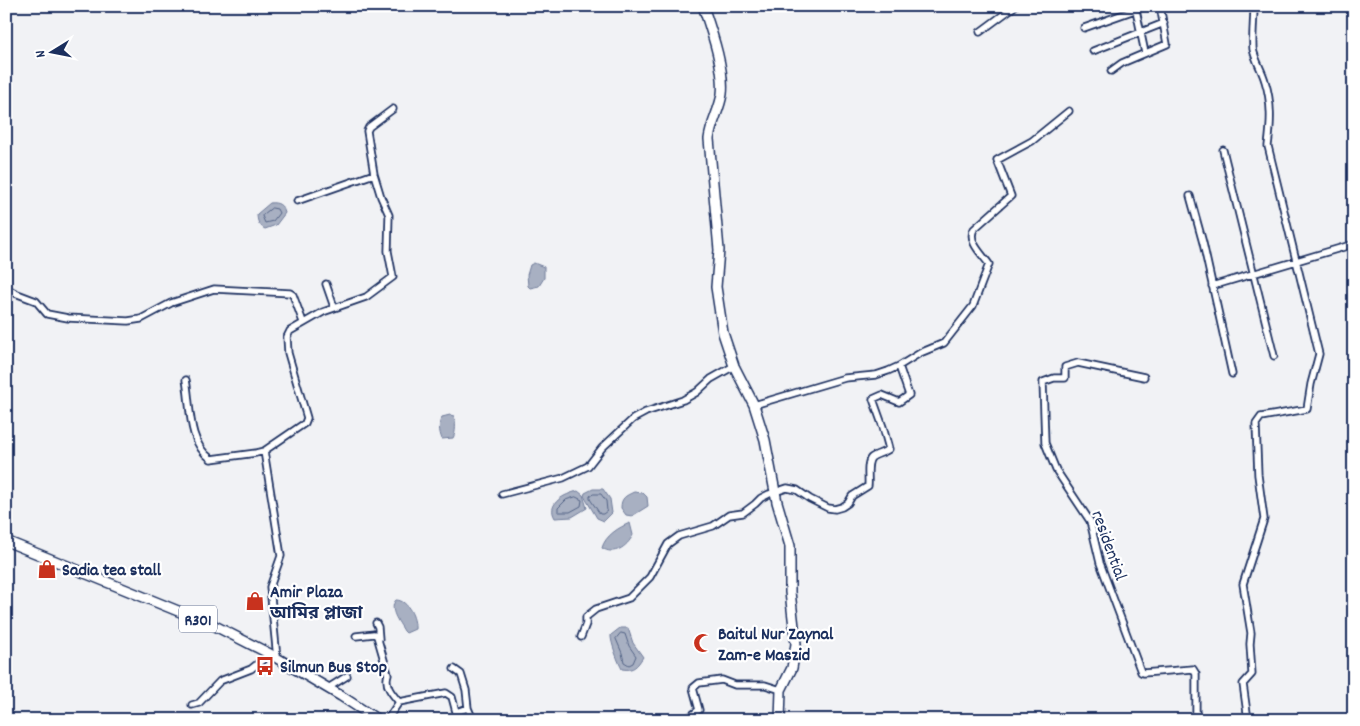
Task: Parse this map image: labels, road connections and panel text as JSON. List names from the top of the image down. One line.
{"streets":{"street":["residential","R301"]},"places":{"shop":["Sadia tea stall","Amir Plaza আমির প্লাজা"],"mosque":["Baitul Nur Zaynal Zam-e Maszid"],"bus stop":["Silmun Bus Stop"]},"north":"left"}
